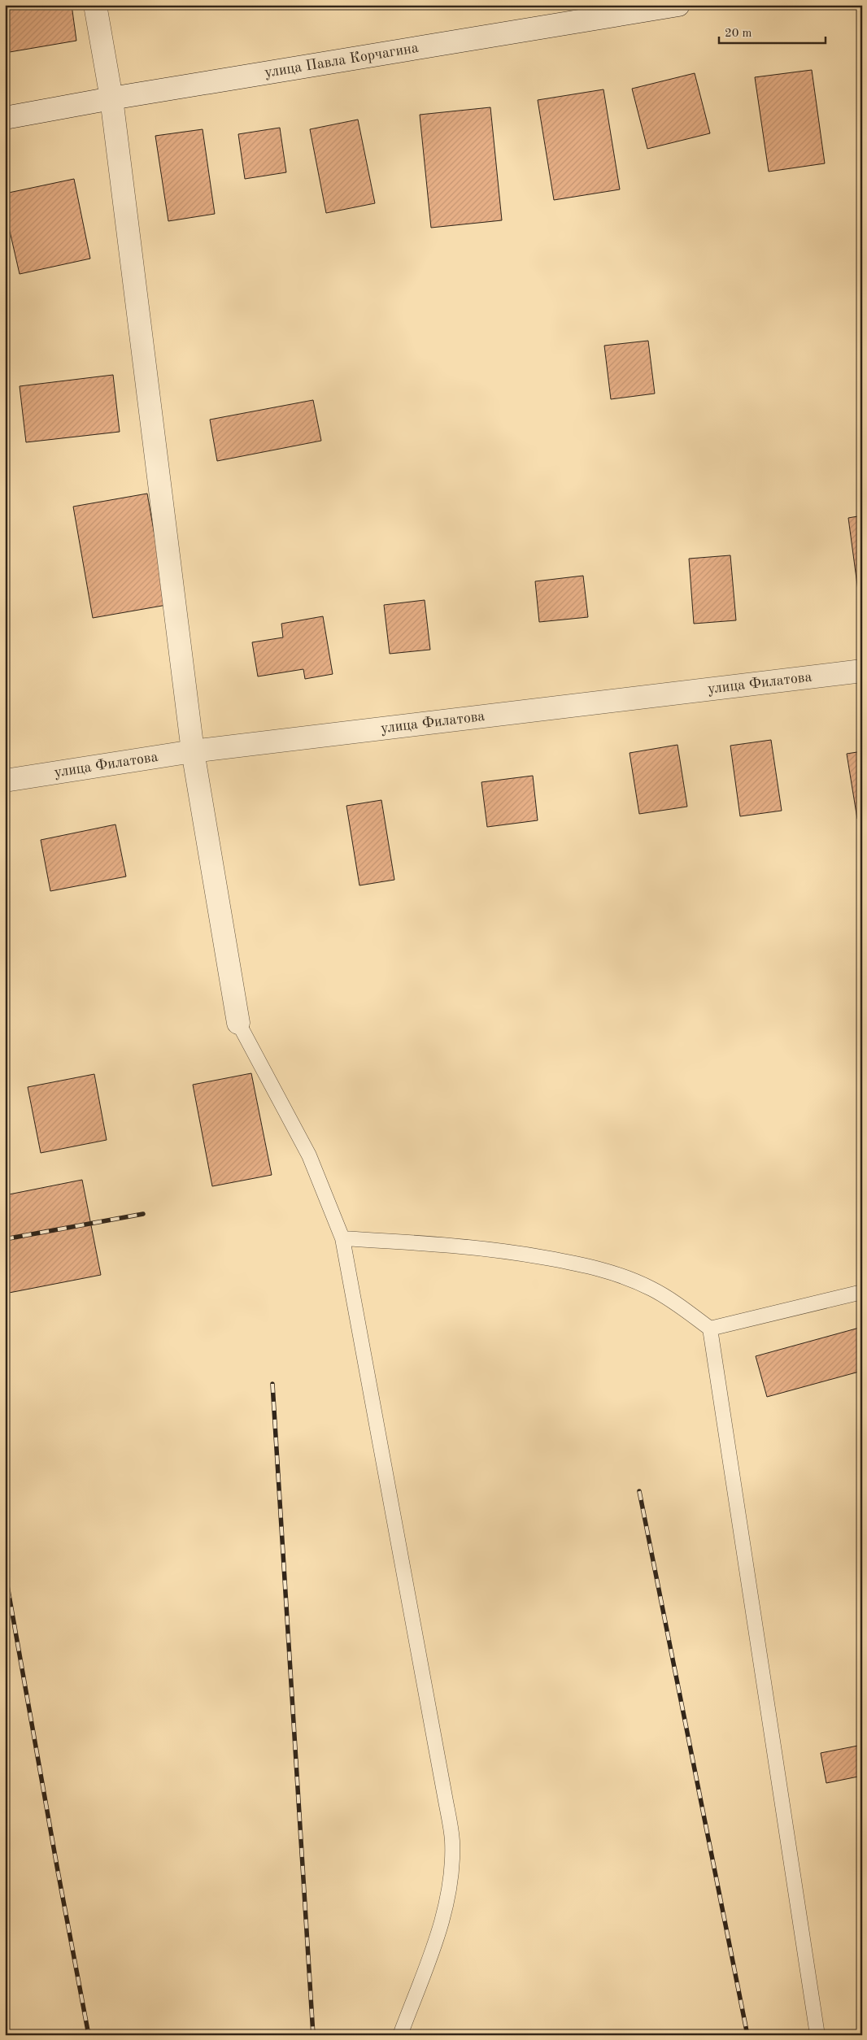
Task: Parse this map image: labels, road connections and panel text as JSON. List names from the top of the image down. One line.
{"streets":{"street":["улица Павла Корчагина","улица Филатова"]},"scale_bar":"20 m"}
